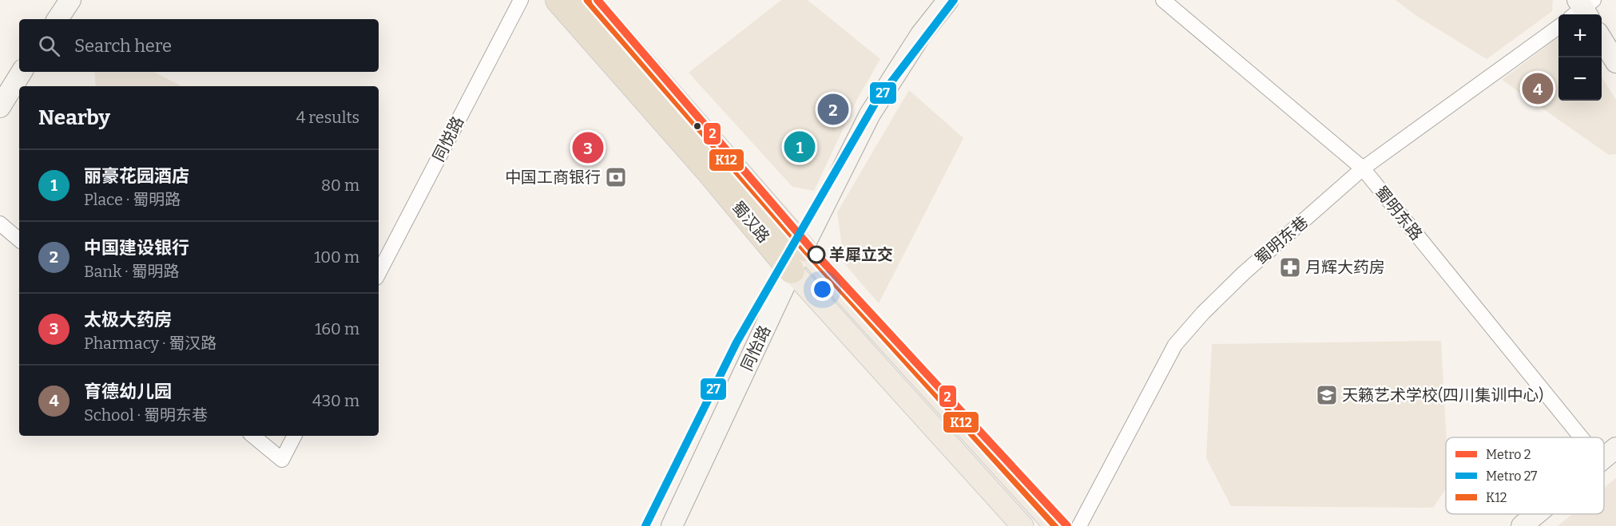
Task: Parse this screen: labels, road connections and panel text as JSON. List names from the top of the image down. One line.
{"streets":{"highway":["蜀汉路"],"street":["同悦路","蜀明东路","蜀明东巷","同怡路"]},"crossings":[["蜀明东路","蜀明东巷"],["蜀汉路","同怡路"]],"places":{"bank":["中国工商银行"],"other":["羊犀立交"],"pharmacy":["月辉大药房"],"school or university":["天籁艺术学校(四川集训中心)"]},"lines":["metro line 2","metro line 27","transit line K12"],"legend":["Metro 2","Metro 27","K12"],"page":{"map_buttons":["+","−"],"search":"Search here","pins":["4","2","1","3"],"heading":["Nearby","4 results"],"list":[{"mark":"1","name":"丽豪花园酒店","note":"Place · 蜀明路","value":"80 m"},{"mark":"2","name":"中国建设银行","note":"Bank · 蜀明路","value":"100 m"},{"mark":"3","name":"太极大药房","note":"Pharmacy · 蜀汉路","value":"160 m"},{"mark":"4","name":"育德幼儿园","note":"School · 蜀明东巷","value":"430 m"}]}}
